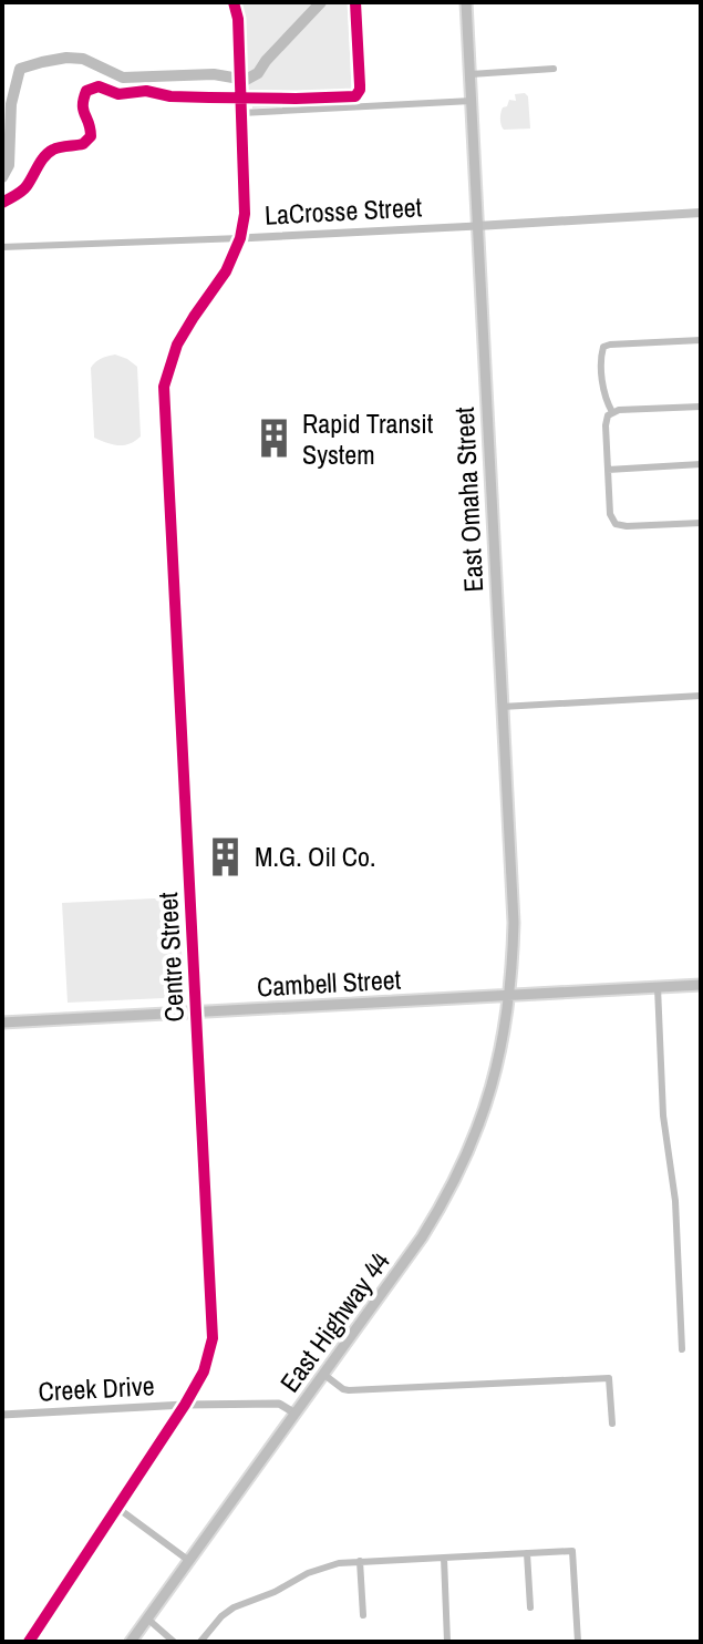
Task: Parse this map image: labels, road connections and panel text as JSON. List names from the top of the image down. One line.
{"streets":{"main road":["LaCrosse Street","East Omaha Street","Cambell Street","East Highway 44"],"street":["Centre Street","Creek Drive"]},"crossings":[["LaCrosse Street","East Omaha Street"],["LaCrosse Street","Centre Street"],["East Omaha Street","Cambell Street"],["East Omaha Street","East Highway 44"],["Centre Street","Cambell Street"],["Centre Street","Creek Drive"],["Cambell Street","East Highway 44"],["East Highway 44","Creek Drive"]],"places":{"building":["Rapid Transit System","M.G. Oil Co."]}}
